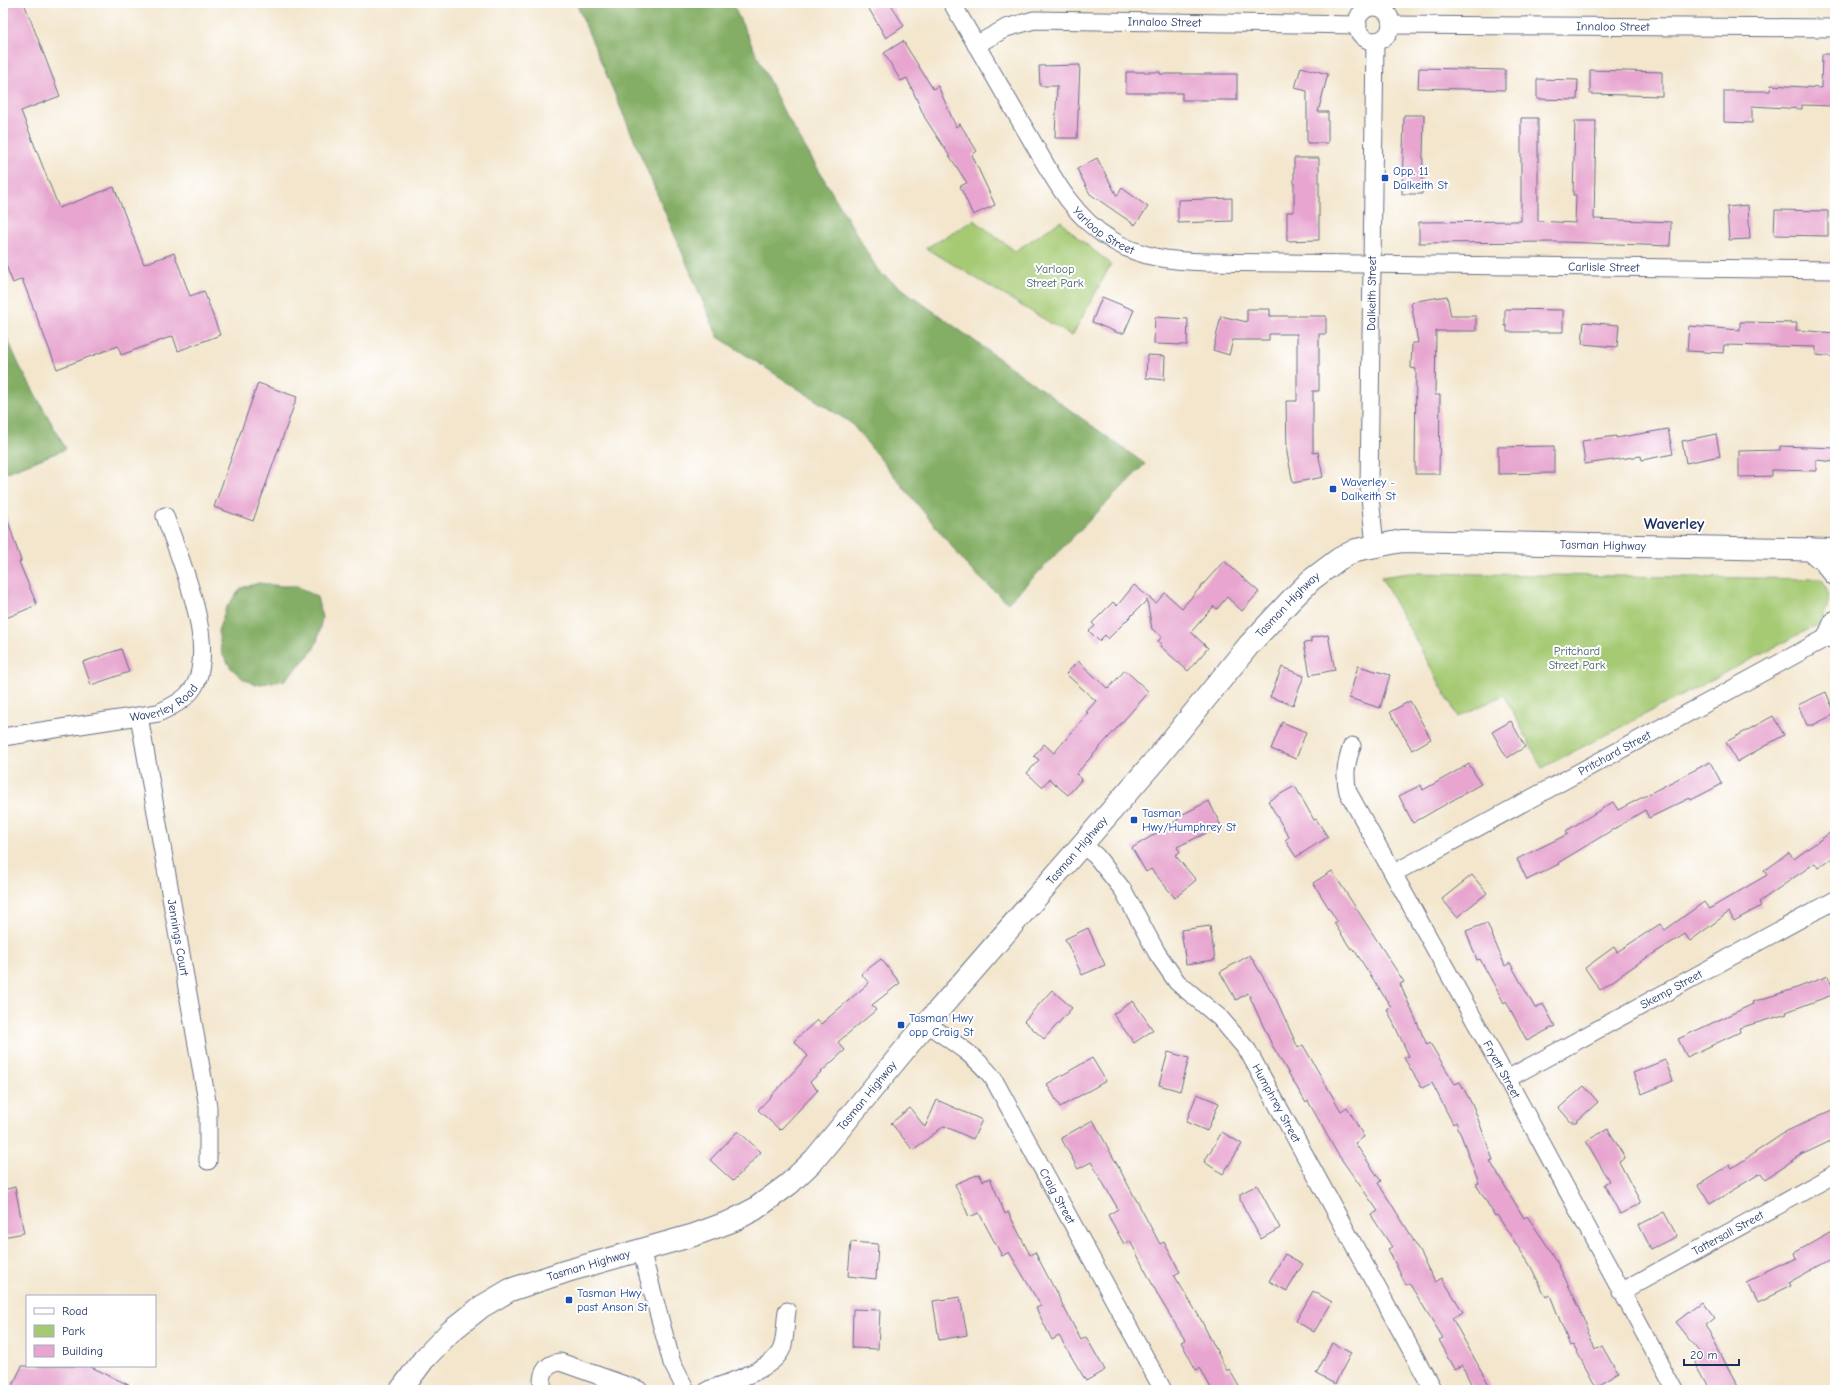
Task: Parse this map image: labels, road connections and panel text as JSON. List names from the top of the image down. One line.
{"streets":{"highway":["Tasman Highway"],"street":["Innaloo Street","Yarloop Street","Carlisle Street","Dalkeith Street","Waverley Road","Pritchard Street","Jennings Court","Skemp Street","Fryett Street","Humphrey Street","Craig Street","Tattersall Street"]},"crossings":[["Innaloo Street","Yarloop Street"],["Innaloo Street","Dalkeith Street"],["Yarloop Street","Carlisle Street"],["Yarloop Street","Dalkeith Street"],["Carlisle Street","Dalkeith Street"],["Dalkeith Street","Tasman Highway"],["Tasman Highway","Humphrey Street"],["Tasman Highway","Craig Street"],["Waverley Road","Jennings Court"],["Pritchard Street","Fryett Street"],["Skemp Street","Fryett Street"],["Fryett Street","Tattersall Street"]],"districts":["Waverley"],"parks":["Yarloop Street Park","Pritchard Street Park"],"places":{"transit":["Opp. 11 Dalkeith St","Waverley - Dalkeith St","Tasman Hwy/Humphrey St","Tasman Hwy opp Craig St","Tasman Hwy past Anson St"]},"legend":["Road","Park","Building"],"scale_bar":"20 m"}
